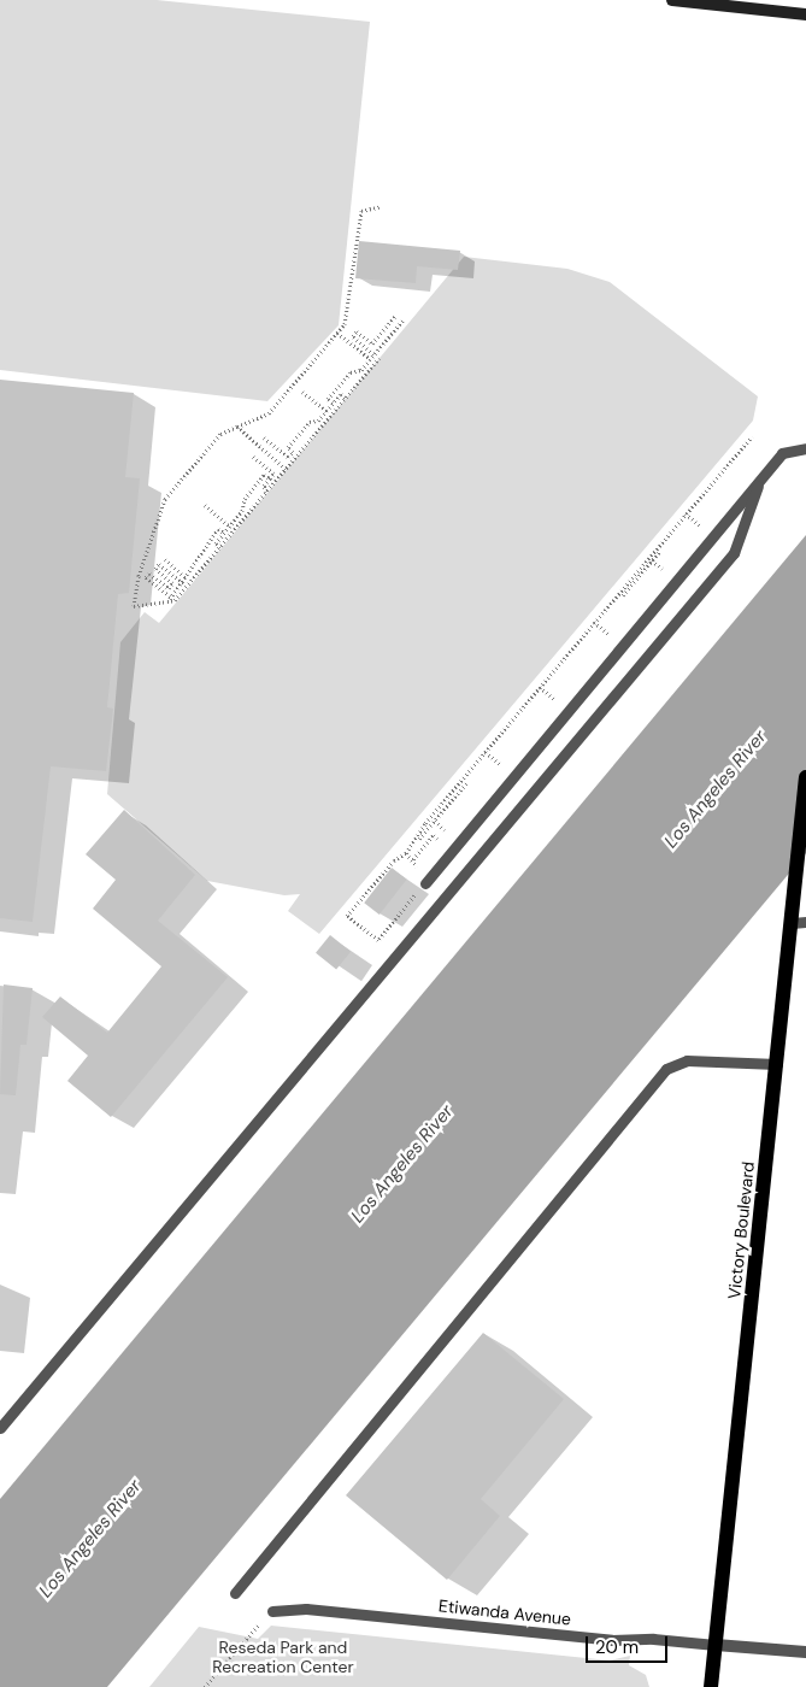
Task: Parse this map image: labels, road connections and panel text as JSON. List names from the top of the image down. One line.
{"streets":{"main road":["Victory Boulevard"],"street":["Etiwanda Avenue"]},"crossings":[["Victory Boulevard","Etiwanda Avenue"]],"water":["Los Angeles River"],"parks":["Reseda Park and Recreation Center"],"scale_bar":"20 m"}
